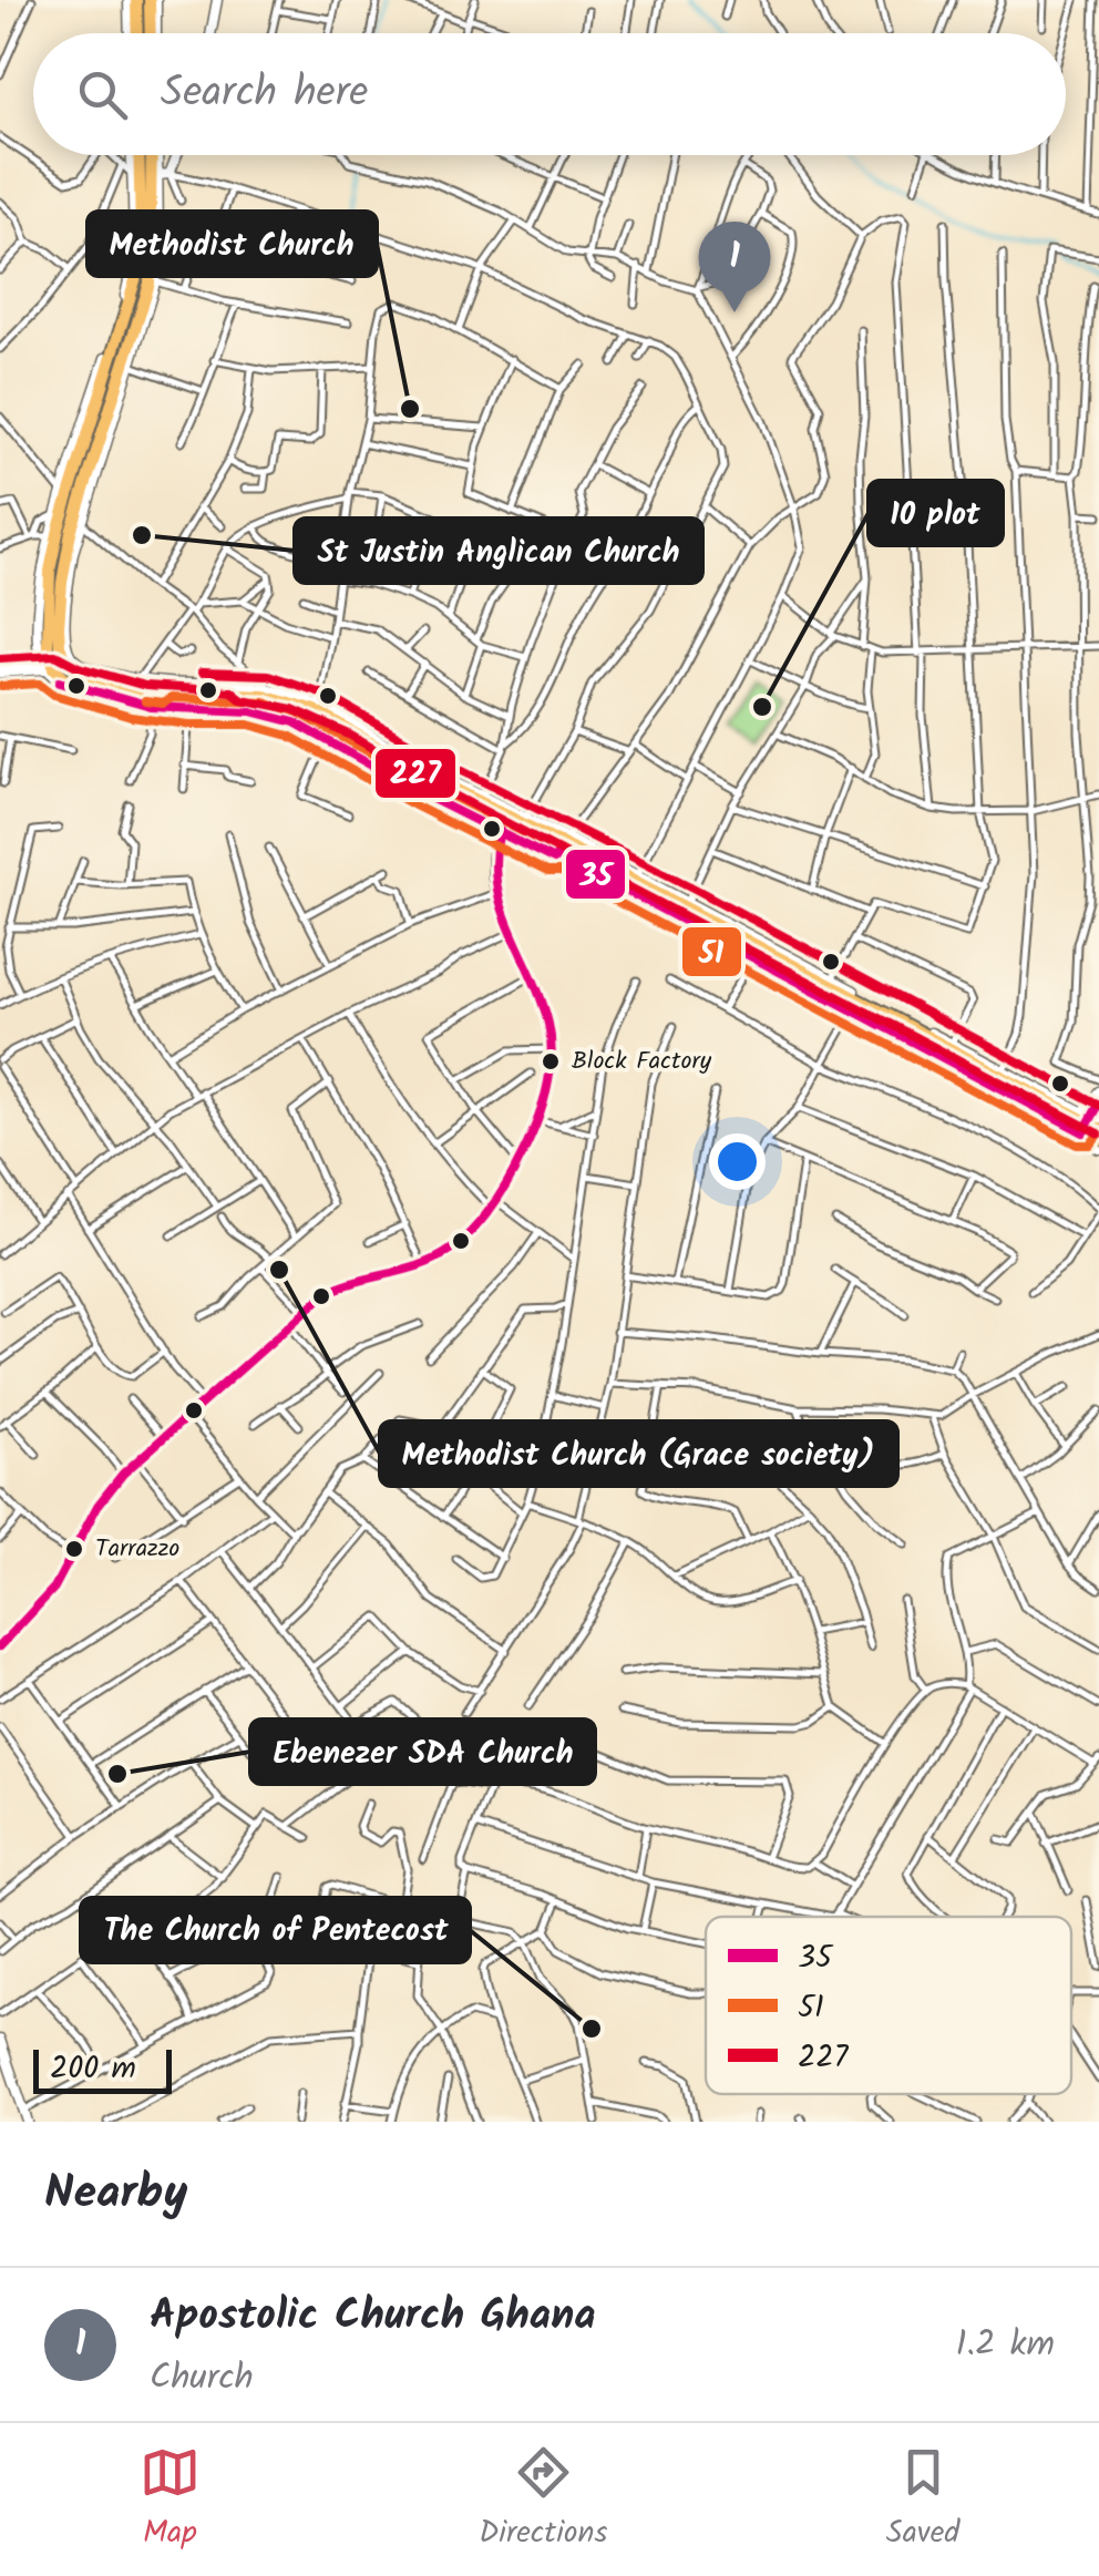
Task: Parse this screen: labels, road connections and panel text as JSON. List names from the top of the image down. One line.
{"places":["Methodist Church","St Justin Anglican Church","10 plot","Block Factory","Methodist Church (Grace society)","Tarrazzo","Ebenezer SDA Church","The Church of Pentecost"],"lines":["transit line 227","transit line 35","transit line 51"],"legend":["35","51","227"],"scale_bar":"200 m","page":{"search":"Search here","pins":"1","scale":"200 m","heading":"Nearby","list":[{"mark":"1","name":"Apostolic Church Ghana","note":"Church","value":"1.2 km"}],"nav":["Map","Directions","Saved"]}}
